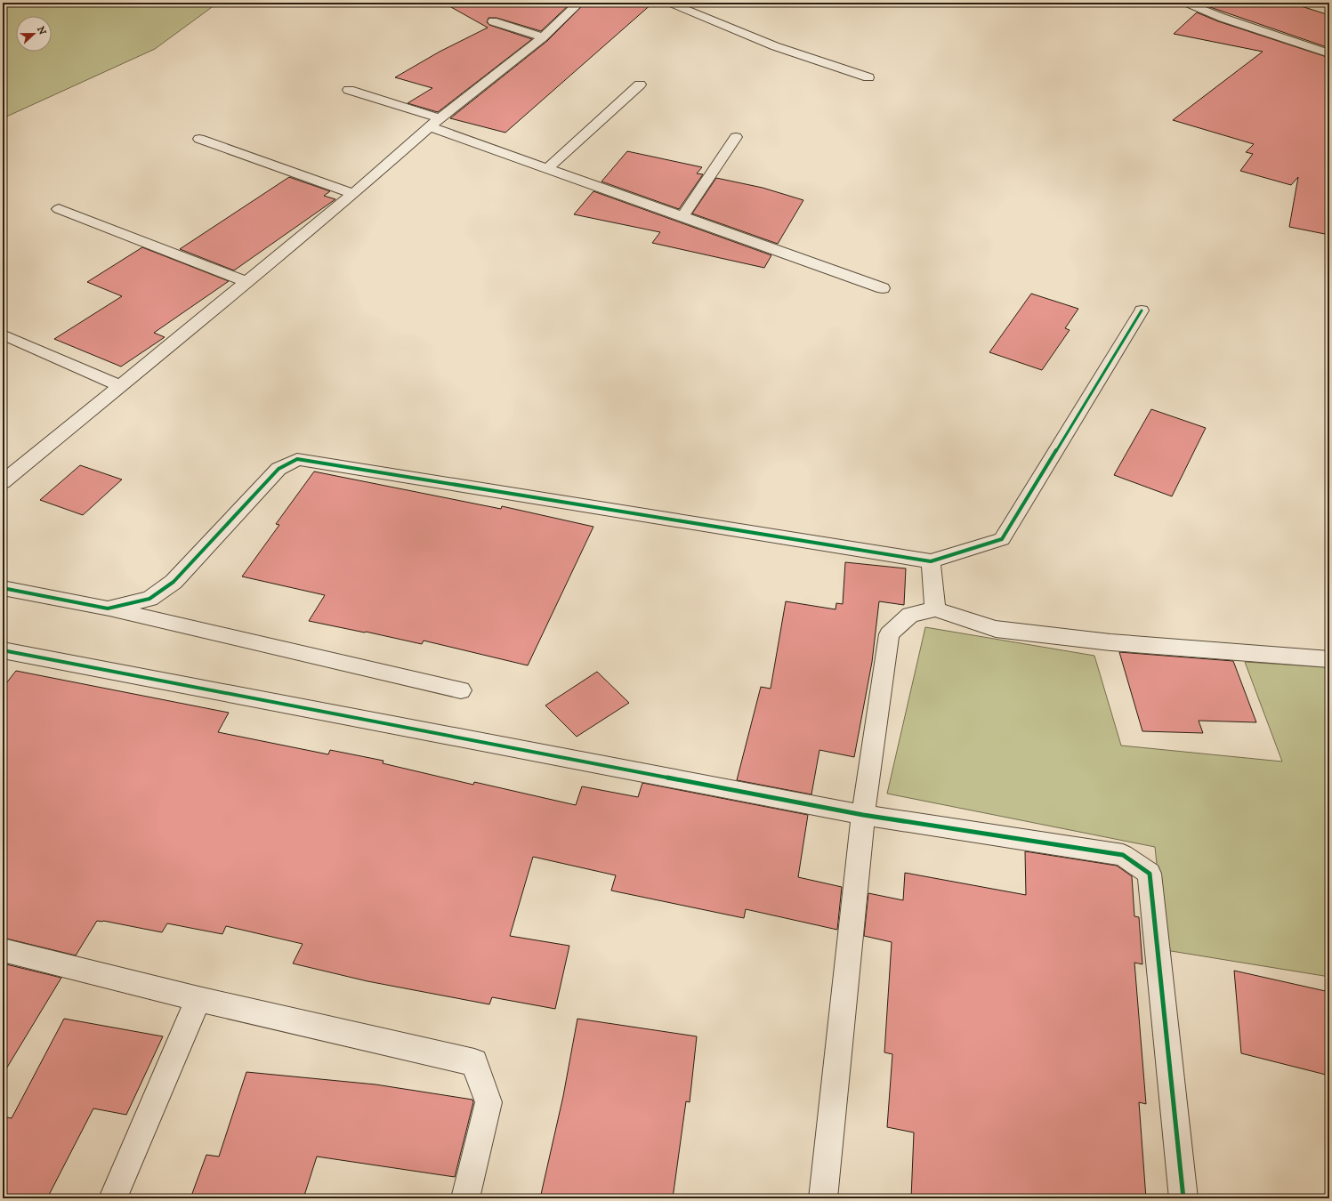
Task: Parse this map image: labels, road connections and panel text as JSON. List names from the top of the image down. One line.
{"north":"right"}
